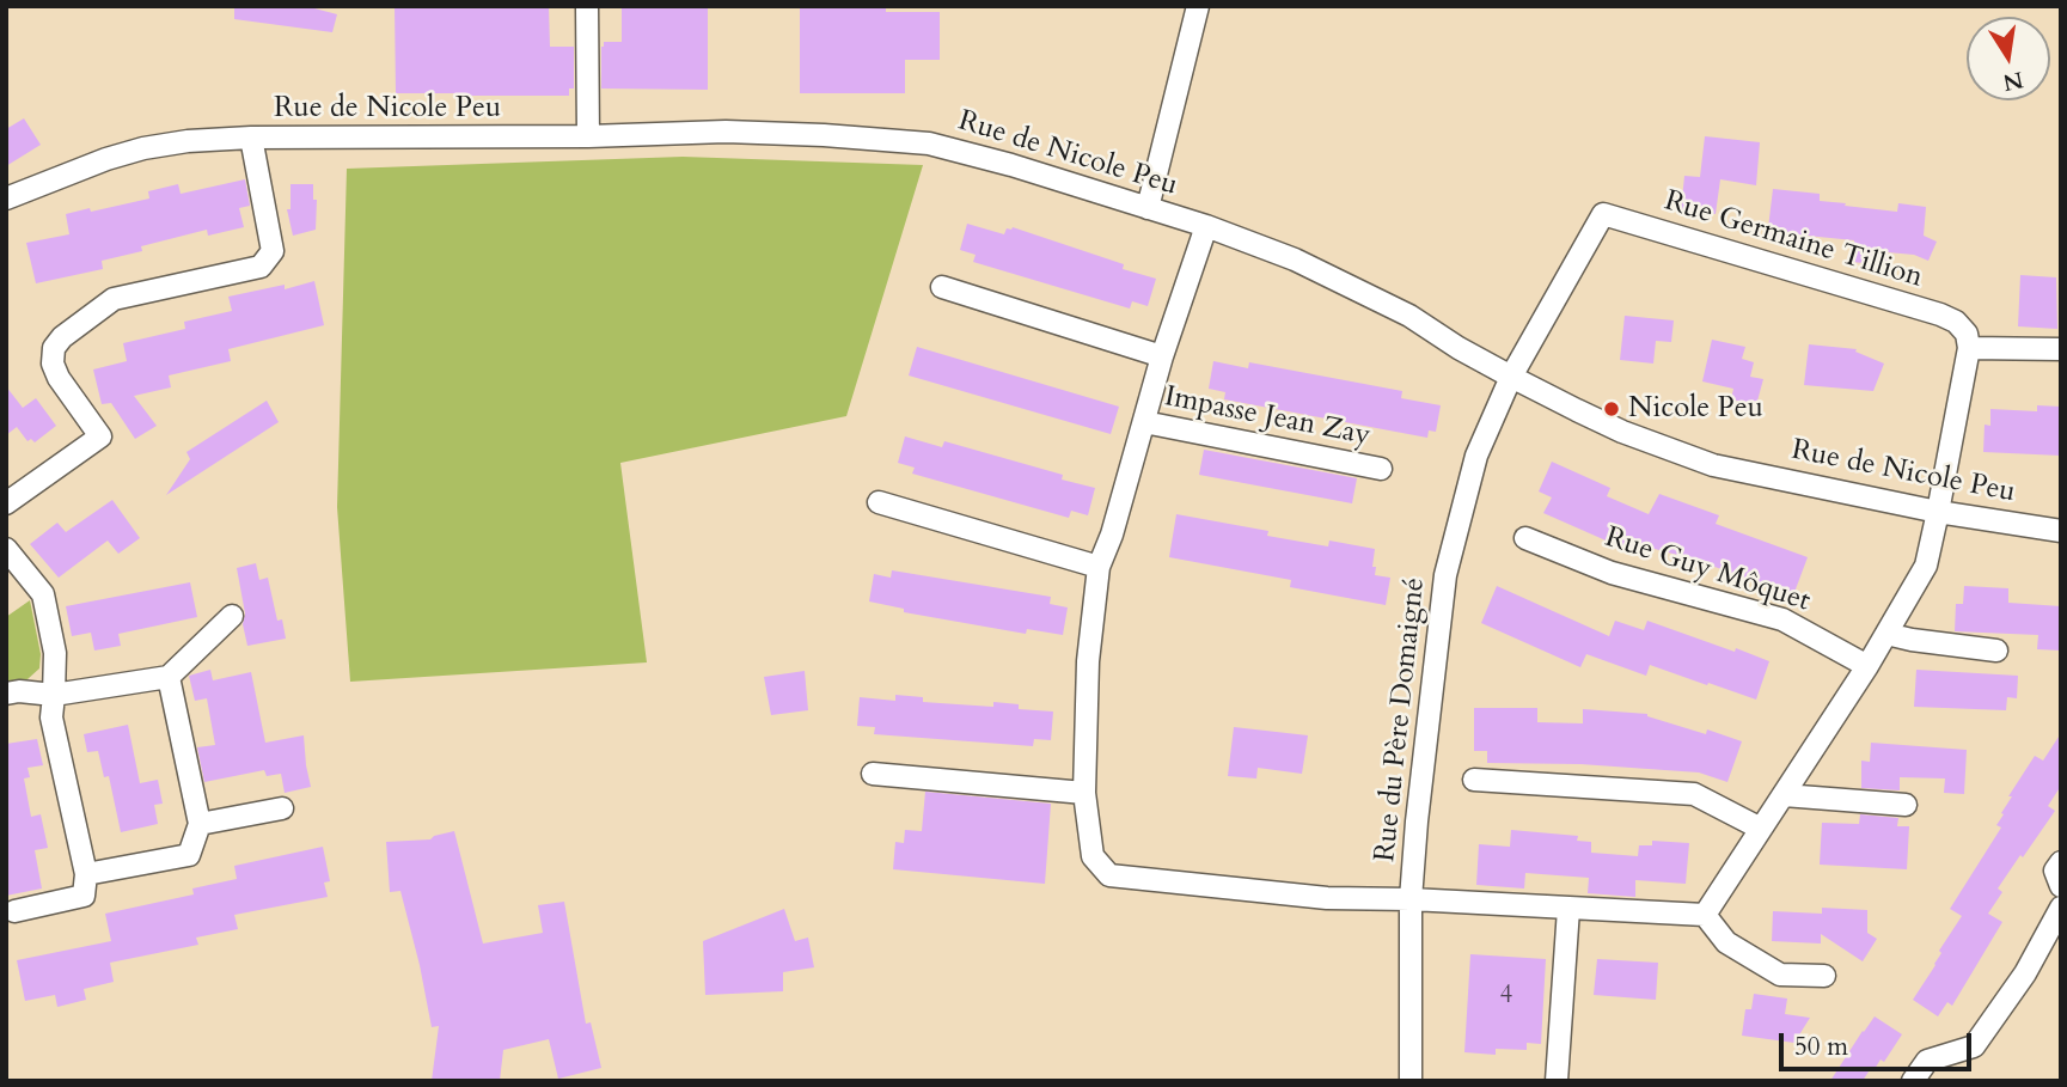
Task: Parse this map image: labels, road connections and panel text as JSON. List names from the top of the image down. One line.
{"streets":{"street":["Rue de Nicole Peu","Rue Germaine Tillion","Impasse Jean Zay","Rue Guy Môquet","Rue du Père Domaigné"]},"crossings":[["Rue de Nicole Peu","Rue Germaine Tillion"],["Rue de Nicole Peu","Rue du Père Domaigné"],["Rue Germaine Tillion","Rue du Père Domaigné"]],"places":["Nicole Peu"],"house_numbers":["4"],"scale_bar":"50 m","north":"bottom"}
